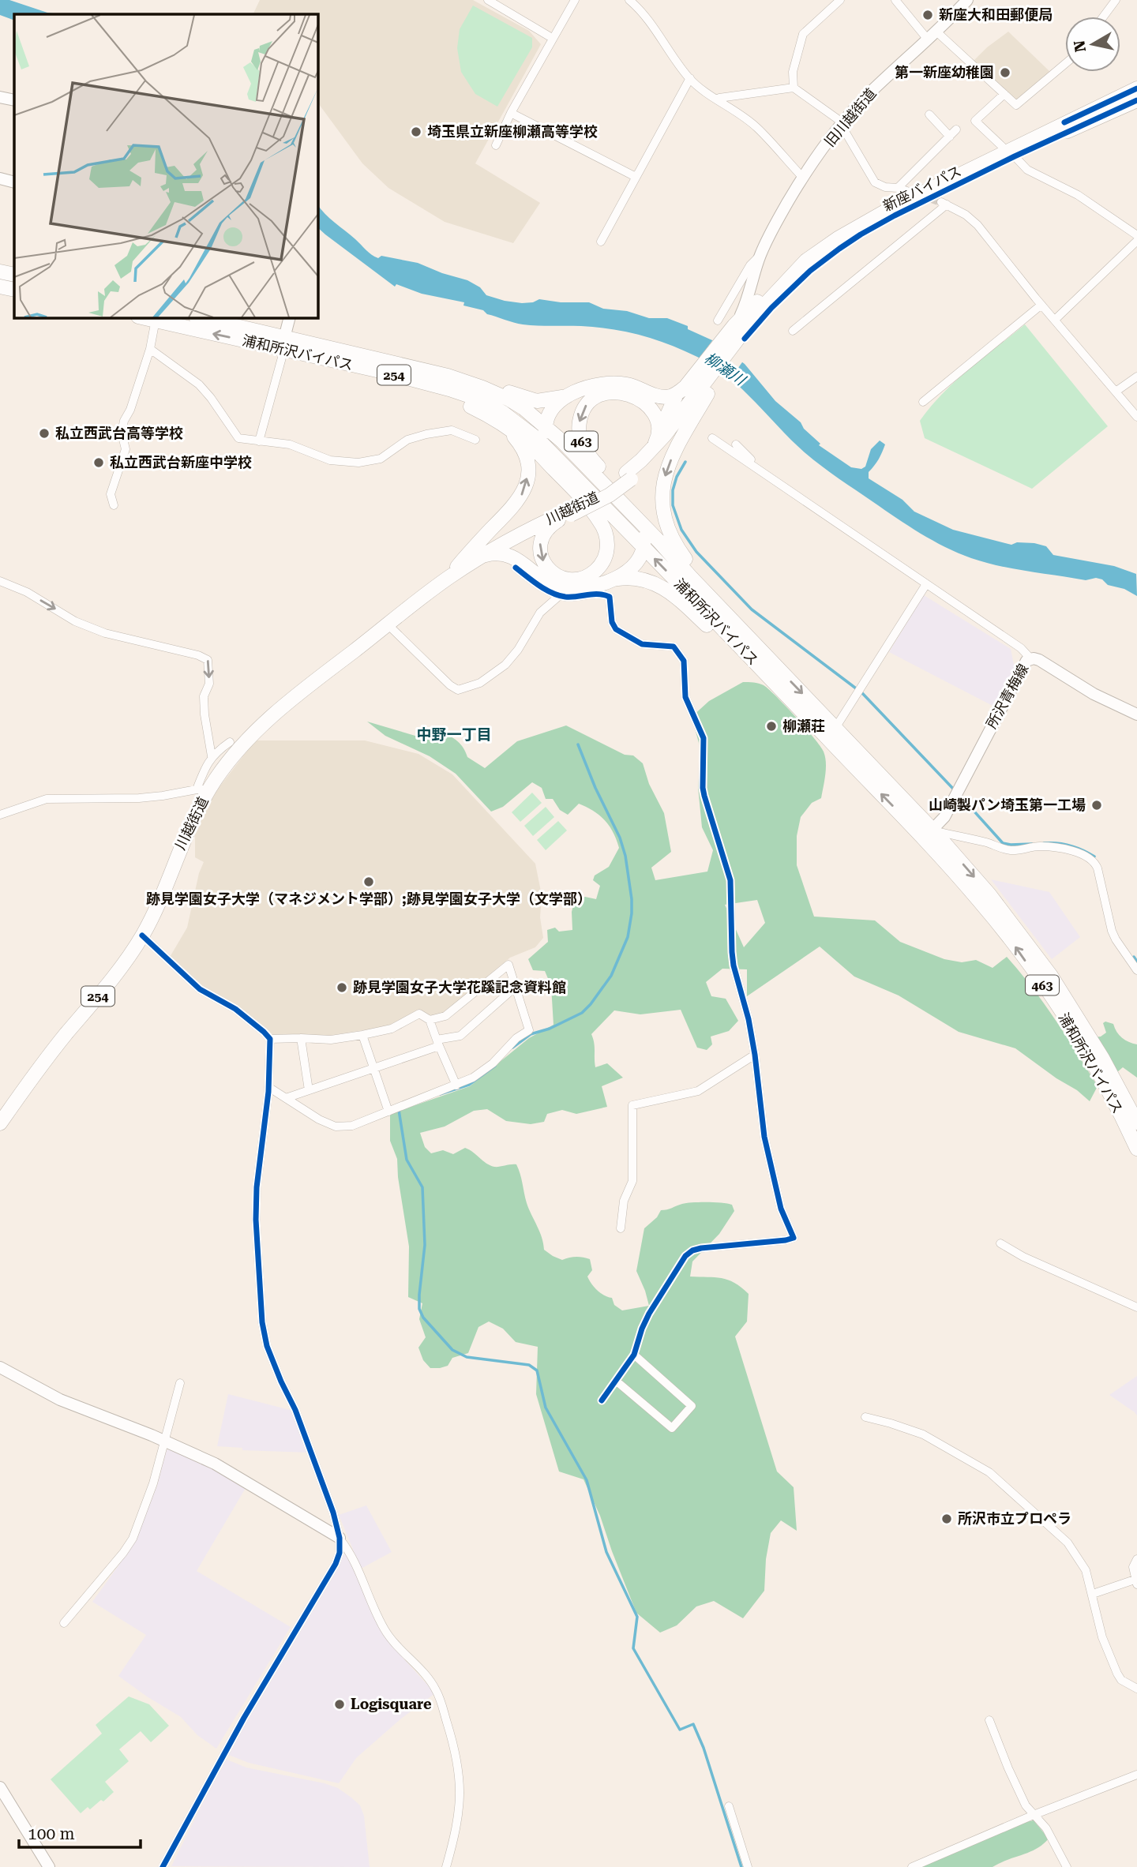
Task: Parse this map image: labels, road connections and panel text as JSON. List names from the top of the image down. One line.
{"streets":{"highway":["新座バイパス","浦和所沢バイパス","254","463","川越街道"],"main road":["旧川越街道","所沢青梅線"]},"crossings":[["旧川越街道","新座バイパス"],["新座バイパス","川越街道"],["浦和所沢バイパス","254"],["浦和所沢バイパス","所沢青梅線"]],"districts":["中野一丁目"],"water":["柳瀬川"],"places":["新座大和田郵便局","第一新座幼稚園","埼玉県立新座柳瀬高等学校","私立西武台高等学校","私立西武台新座中学校","柳瀬荘","山崎製パン埼玉第一工場","跡見学園女子大学（マネジメント学部）;跡見学園女子大学（文学部）","跡見学園女子大学花蹊記念資料館","所沢市立プロペラ","Logisquare"],"scale_bar":"100 m","north":"left"}
